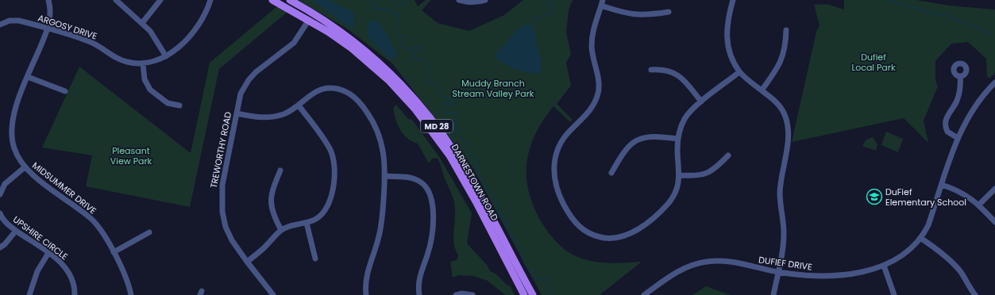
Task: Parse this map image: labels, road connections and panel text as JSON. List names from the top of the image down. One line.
{"streets":{"main road":["MD 28","DARNESTOWN ROAD"],"street":["ARGOSY DRIVE","TREWORTHY ROAD","MIDSUMMER DRIVE","UPSHIRE CIRCLE","DUFIEF DRIVE"]},"crossings":[["ARGOSY DRIVE","MIDSUMMER DRIVE"],["TREWORTHY ROAD","DARNESTOWN ROAD"]],"parks":["Dufief Local Park","Muddy Branch Stream Valley Park","Pleasant View Park"],"places":{"school or university":["DuFief Elementary School"]}}
